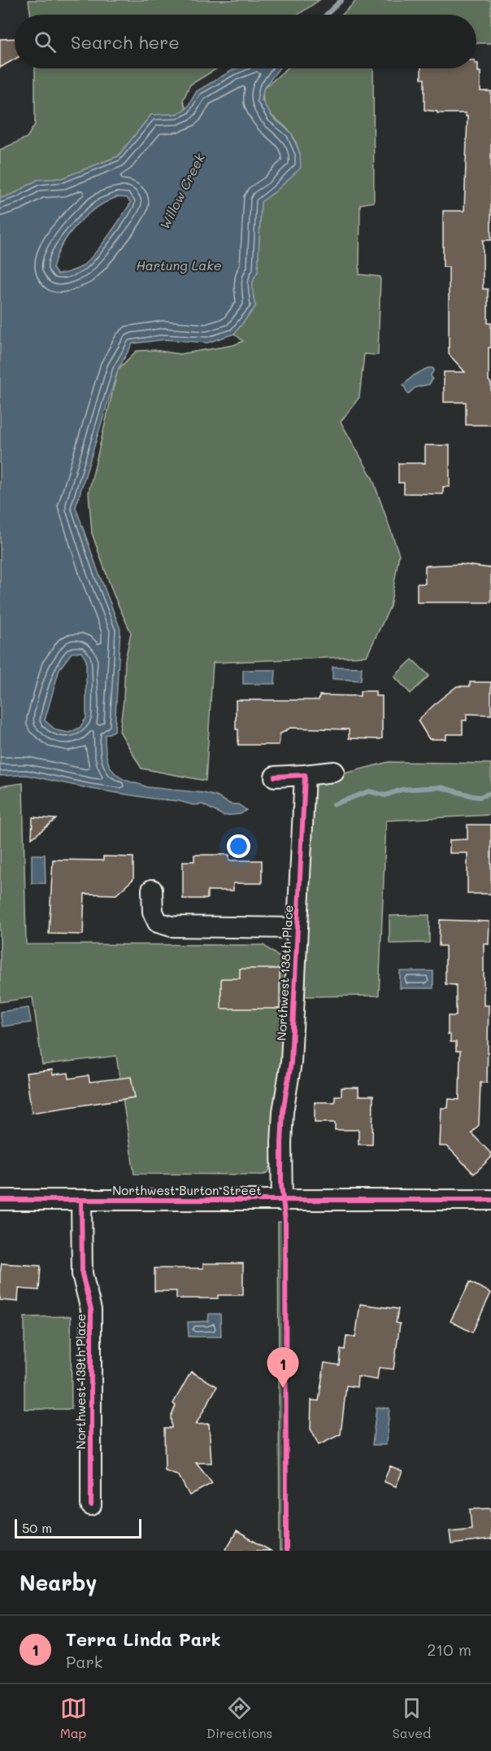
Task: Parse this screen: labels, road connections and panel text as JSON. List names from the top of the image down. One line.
{"streets":{"street":["Northwest 138th Place","Northwest Burton Street","Northwest 139th Place"]},"crossings":[["Northwest 138th Place","Northwest Burton Street"],["Northwest Burton Street","Northwest 139th Place"]],"water":["Willow Creek","Hartung Lake"],"scale_bar":"50 m","page":{"search":"Search here","pins":"1","scale":"50 m","heading":"Nearby","list":[{"mark":"1","name":"Terra Linda Park","note":"Park","value":"210 m"}],"nav":["Map","Directions","Saved"]}}
